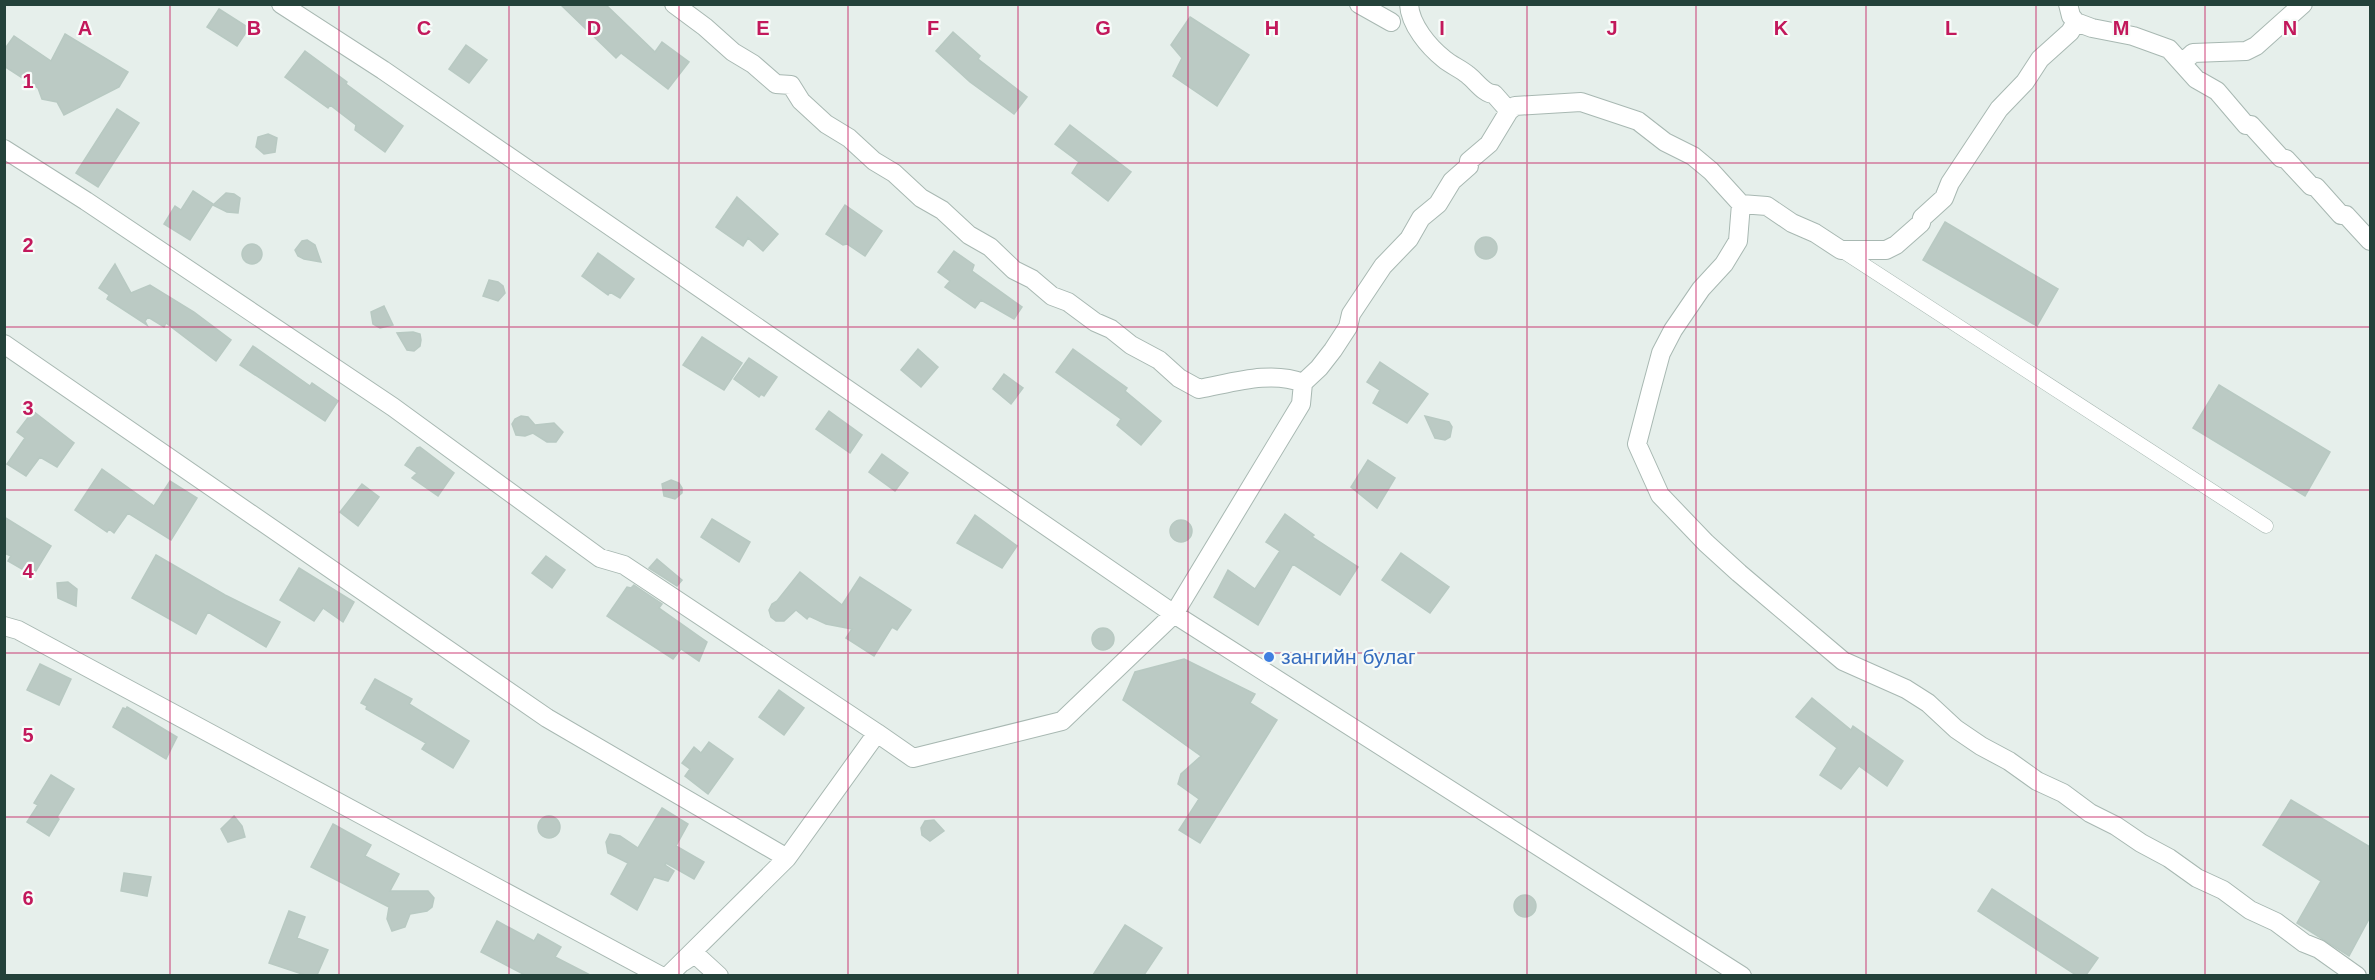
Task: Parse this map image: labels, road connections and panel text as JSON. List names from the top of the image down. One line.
{"places":["зангийн булаг"],"grid":{"columns":["A","B","C","D","E","F","G","H","I","J","K","L","M","N"],"rows":["1","2","3","4","5","6"]}}
